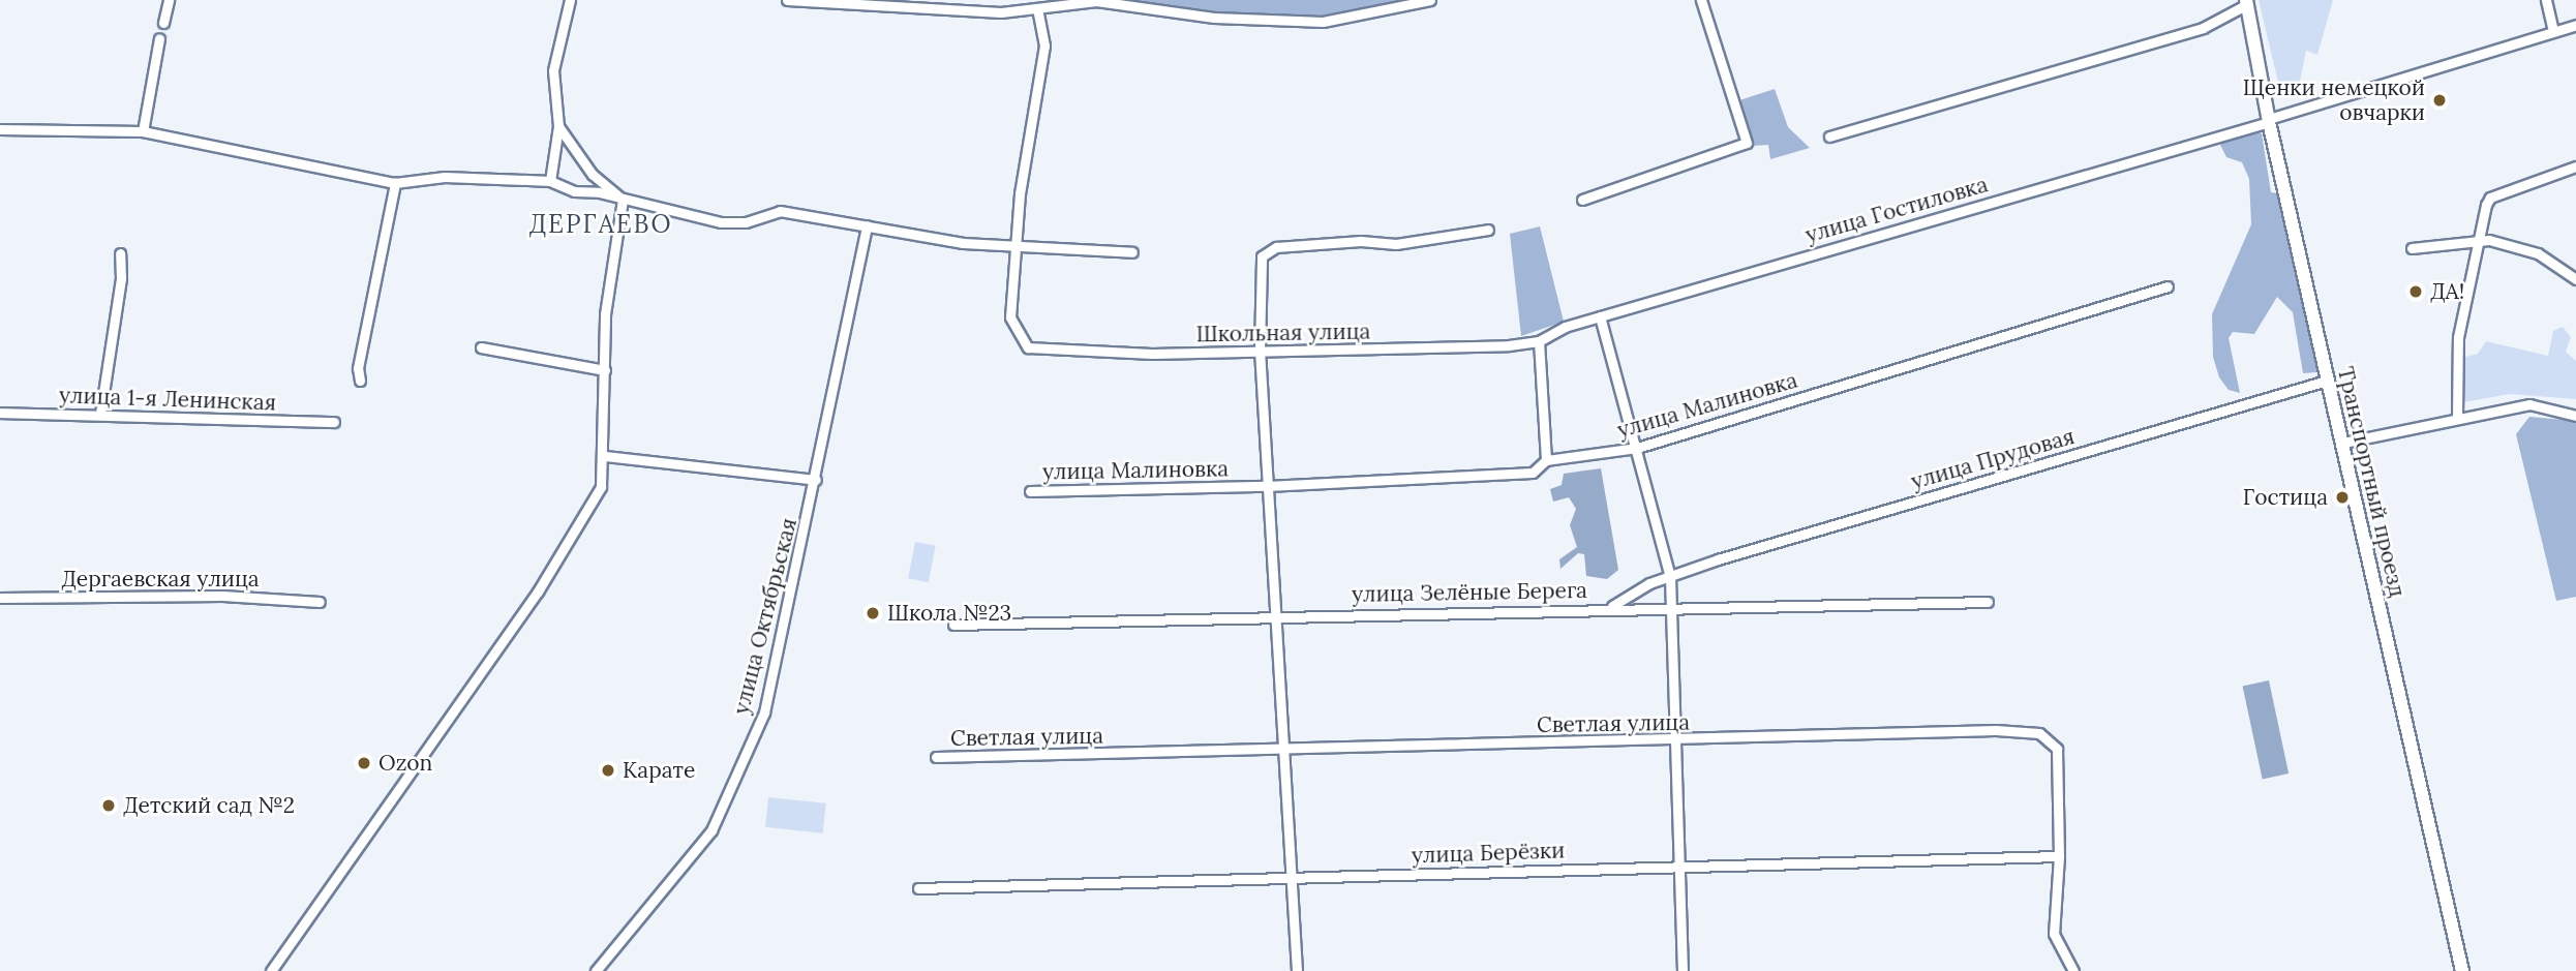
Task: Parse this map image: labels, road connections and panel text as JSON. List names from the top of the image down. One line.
{"streets":{"main road":["Транспортный проезд"],"street":["улица Гостиловка","Школьная улица","улица 1-я Ленинская","улица Малиновка","улица Прудовая","Дергаевская улица","улица Зелёные Берега","улица Октябрьская","Светлая улица","улица Берёзки"]},"crossings":[["улица Гостиловка","Школьная улица"],["улица Гостиловка","Транспортный проезд"],["улица Прудовая","Транспортный проезд"],["улица Прудовая","улица Зелёные Берега"],["Светлая улица","улица Берёзки"]],"districts":["ДЕРГАЕВО"],"places":["Щенки немецкой овчарки","ДА!","Гостица","Школа №23","Ozon","Карате","Детский сад №2"]}
